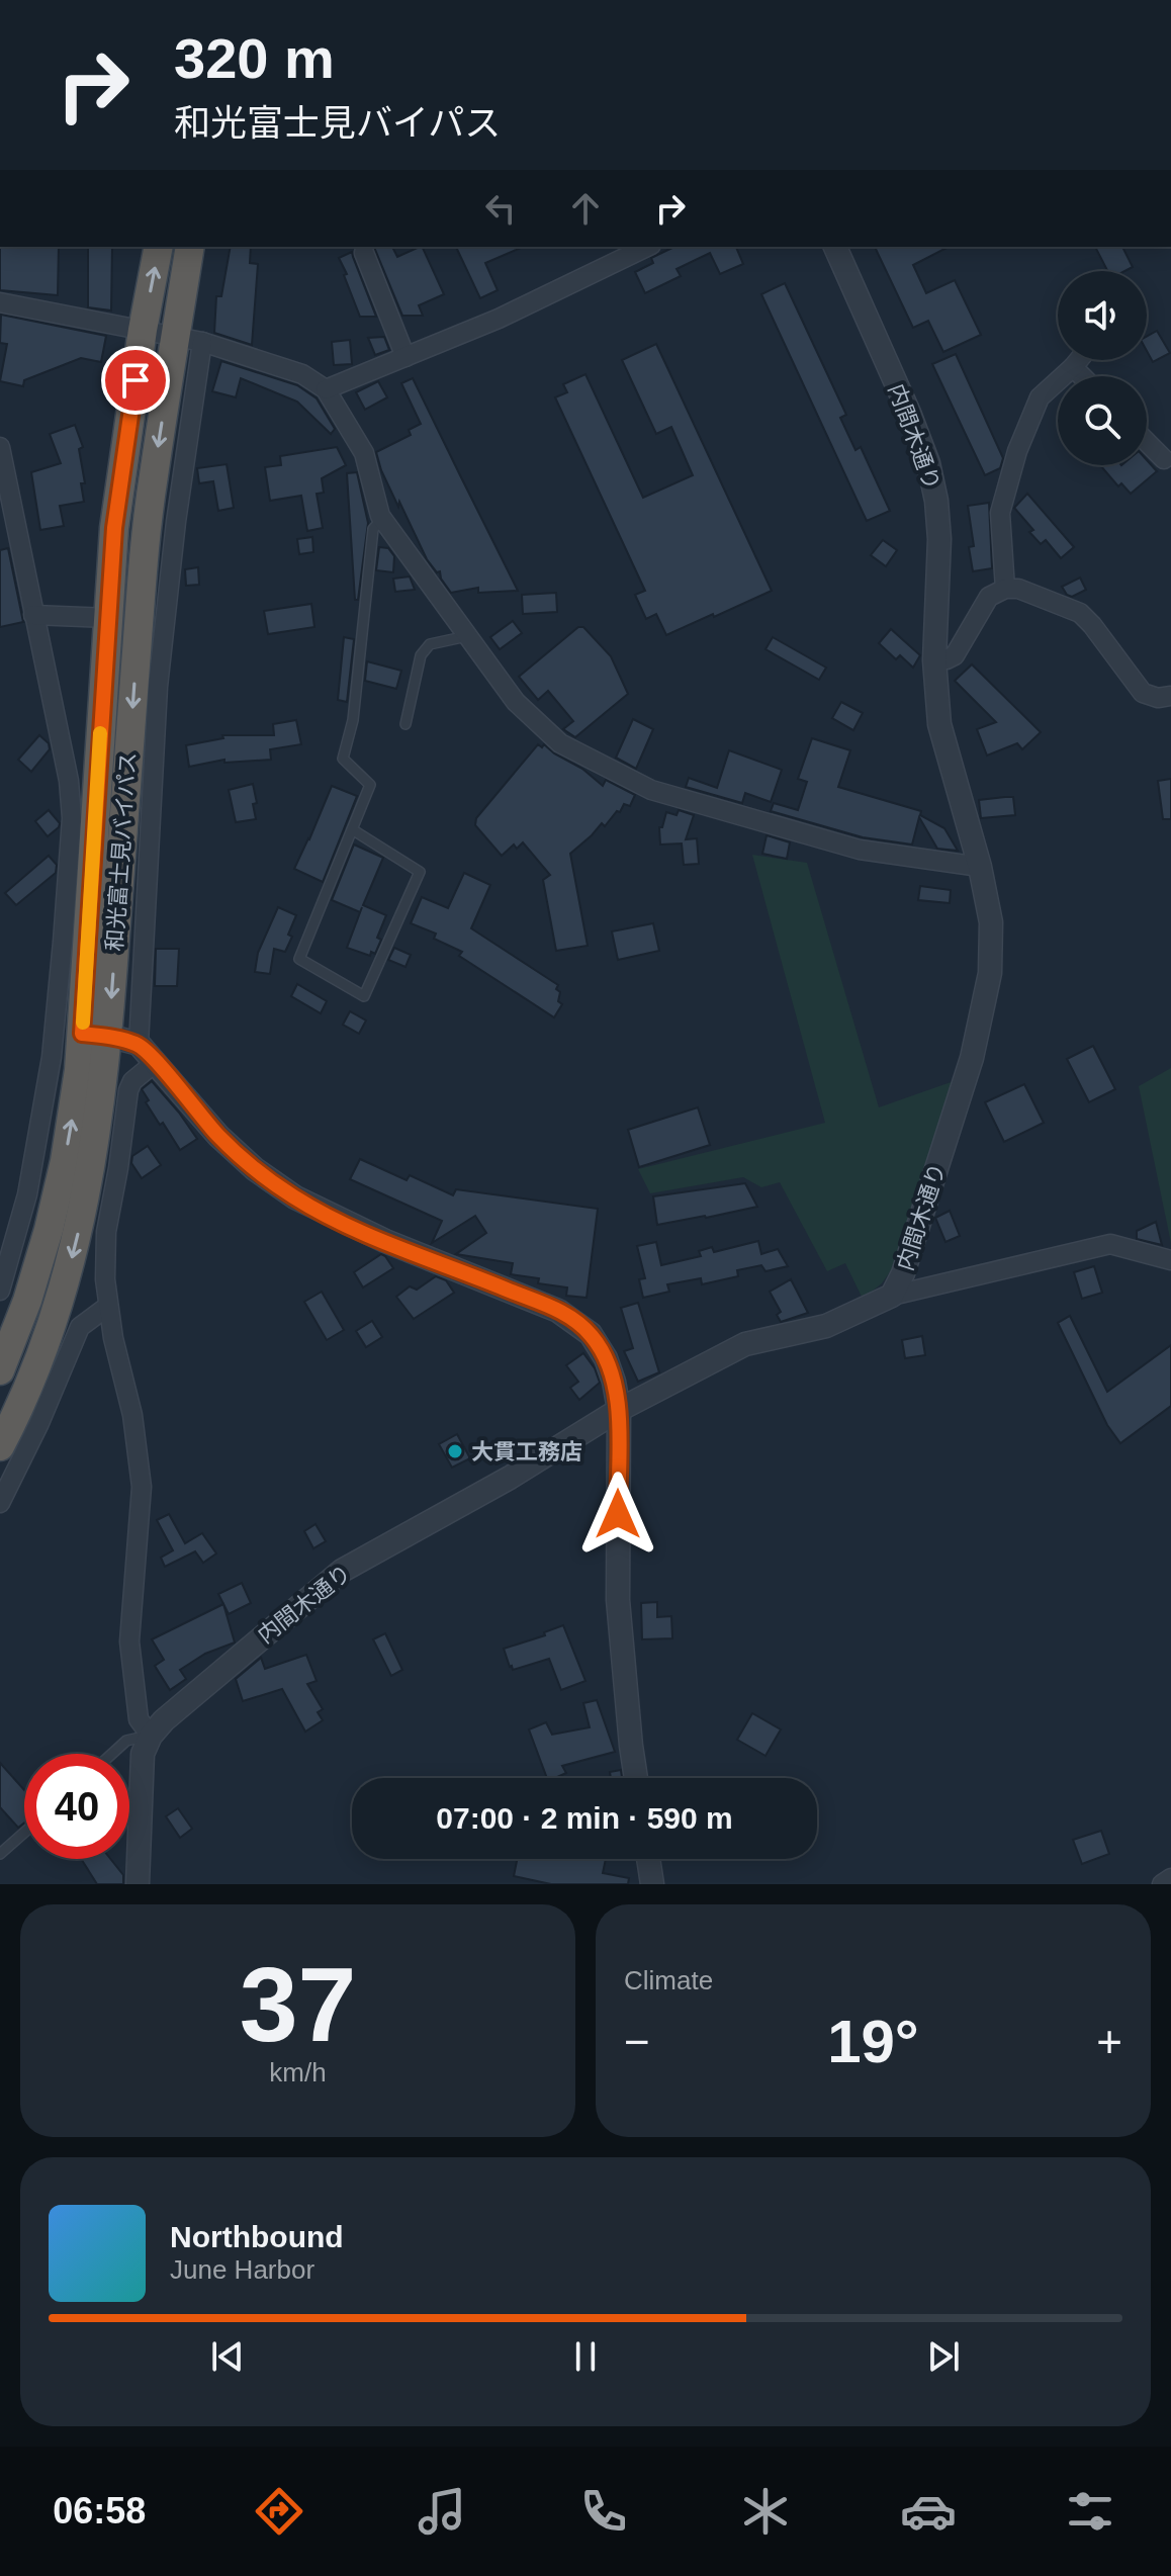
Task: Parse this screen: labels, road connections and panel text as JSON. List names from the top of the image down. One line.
{"streets":{"highway":["和光富士見バイパス"],"street":["内間木通り"]},"places":["大貫工務店"],"page":{"turn":["320 m","和光富士見バイパス"],"limit":"40","trip":"07:00 · 2 min · 590 m","tile":[["37","km/h"],"Climate"],"heat":["−","19°","+"],"song":["Northbound","June Harbor"],"tabs":"06:58"}}
